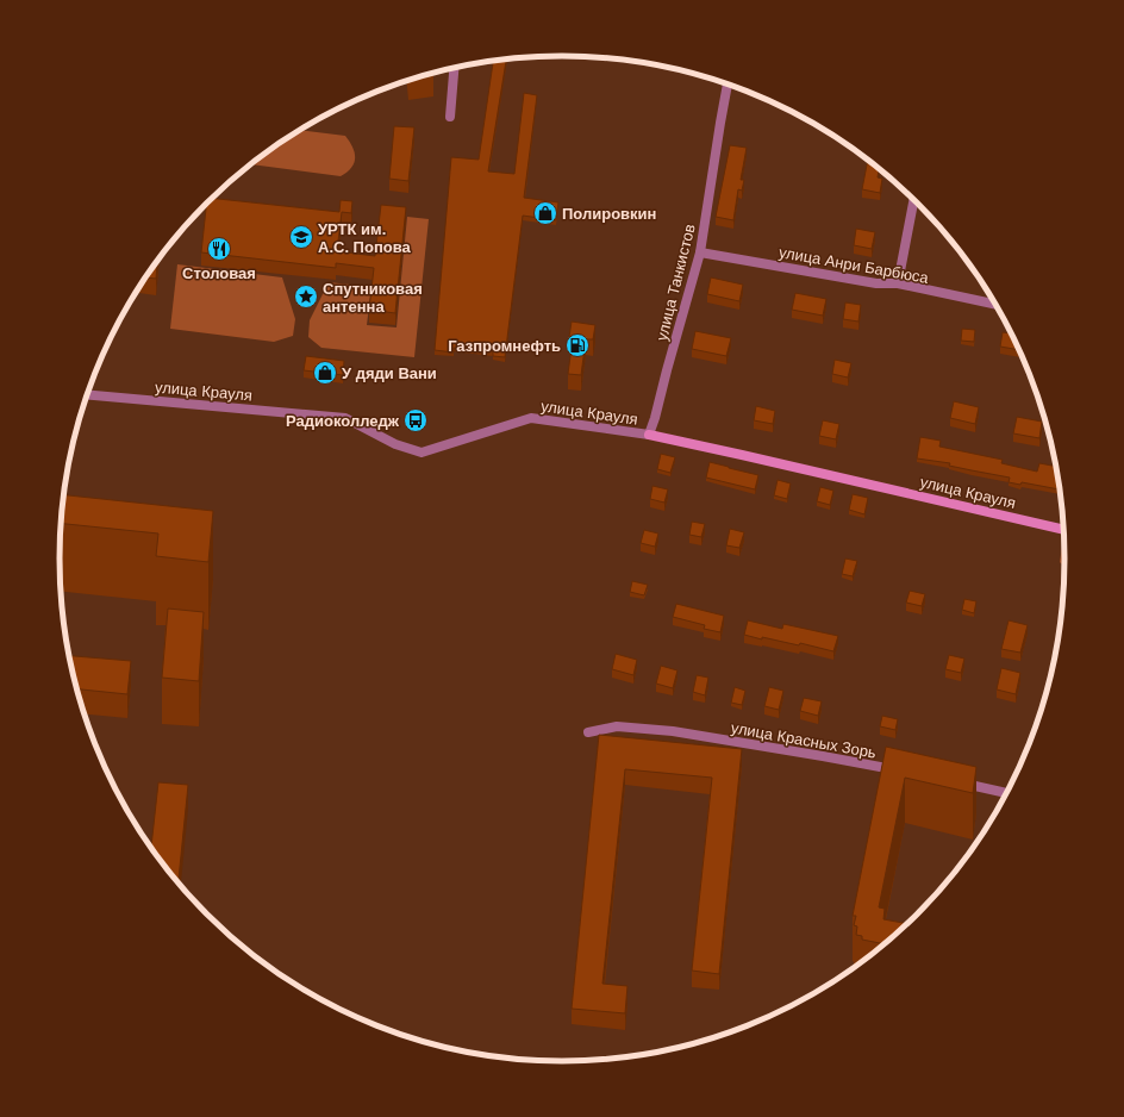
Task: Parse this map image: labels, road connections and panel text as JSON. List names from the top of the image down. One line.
{"streets":{"street":["улица Анри Барбюса","улица Танкистов","улица Крауля","улица Красных Зорь"]},"crossings":[["улица Анри Барбюса","улица Танкистов"],["улица Танкистов","улица Крауля"]],"places":{"shop":["Полировкин","У дяди Вани"],"school or university":["УРТК им. А.С. Попова"],"restaurant":["Столовая"],"place":["Спутниковая антенна"],"fuel station":["Газпромнефть"],"bus stop":["Радиоколледж"]}}
